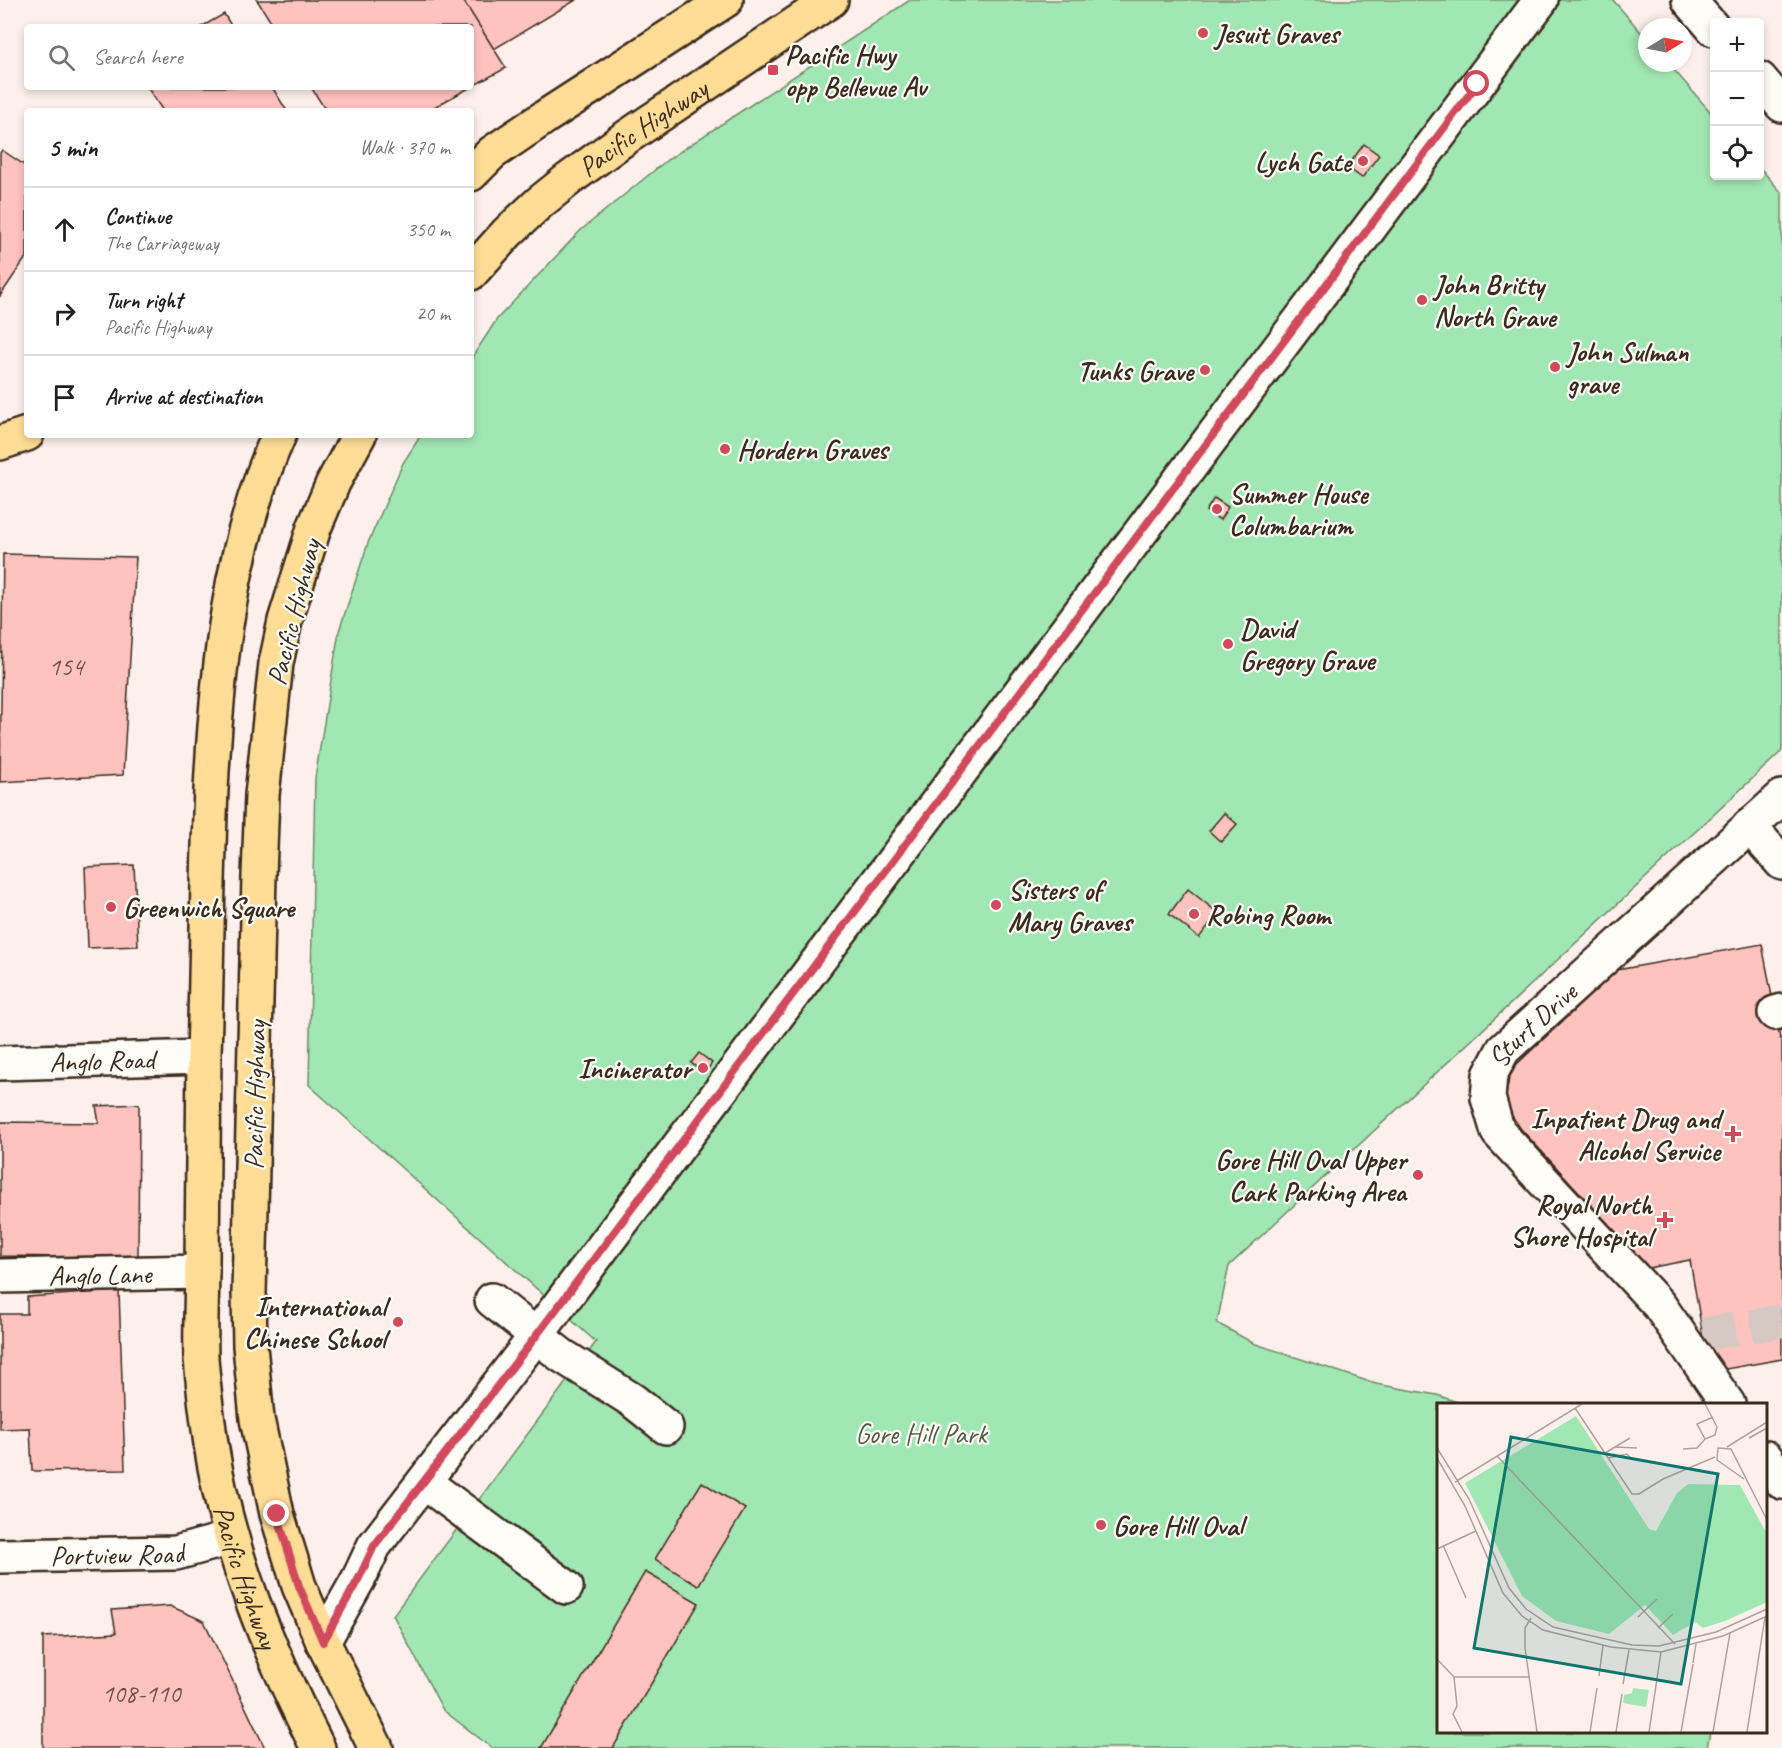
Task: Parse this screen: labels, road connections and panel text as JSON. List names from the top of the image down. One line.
{"streets":{"main road":["Pacific Highway"],"street":["Sturt Drive","Anglo Road","Anglo Lane","Portview Road"]},"crossings":[["Pacific Highway","Anglo Road"],["Pacific Highway","Anglo Lane"],["Pacific Highway","Portview Road"]],"parks":["Gore Hill Park"],"places":{"other":["Jesuit Graves","Lych Gate","John Britty North Grave","John Sulman grave","Tunks Grave","Hordern Graves","Summer House Columbarium","David Gregory Grave","Sisters of Mary Graves","Greenwich Square","Robing Room","Incinerator","Gore Hill Oval Upper Cark Parking Area","International Chinese School","Gore Hill Oval"],"transit":["Pacific Hwy opp Bellevue Av"],"health":["Inpatient Drug and Alcohol Service","Royal North Shore Hospital"]},"house_numbers":["154","108-110"],"north":"right","page":{"map_buttons":["+","−"],"search":"Search here","heading":["5 min","Walk · 370 m"],"list":[["Continue","The Carriageway","350 m"],["Turn right","Pacific Highway","20 m"],"Arrive at destination"]}}
